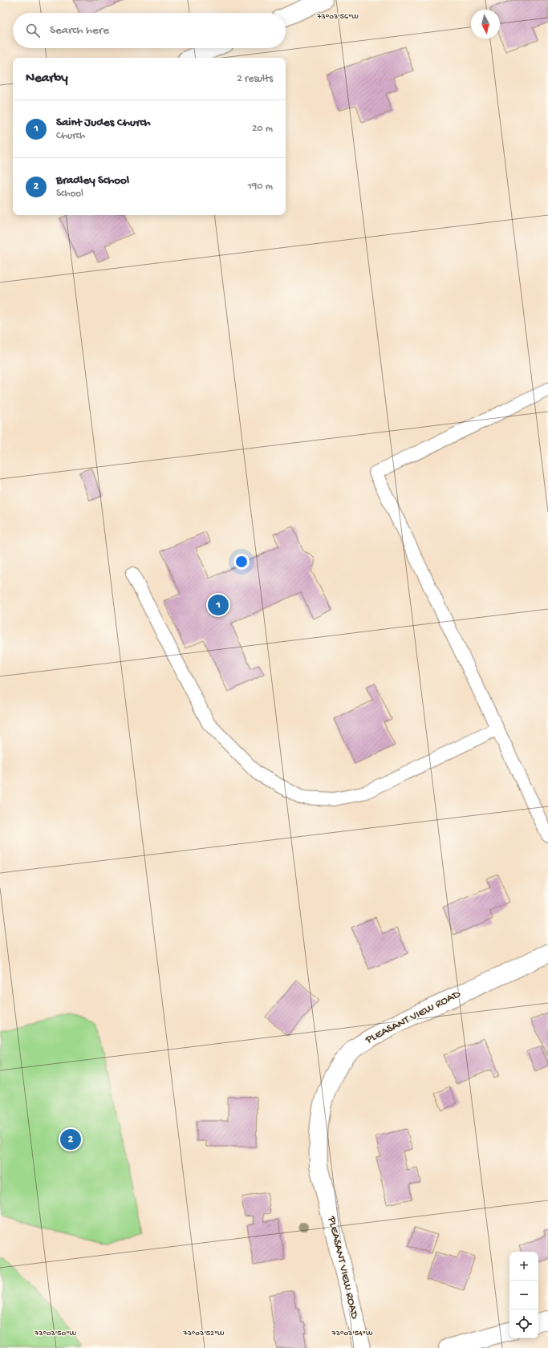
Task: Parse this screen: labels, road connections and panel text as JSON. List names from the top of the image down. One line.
{"streets":{"street":["PLEASANT VIEW ROAD"]},"north":"bottom","page":{"search":"Search here","heading":["Nearby","2 results"],"list":[{"mark":"1","name":"Saint Judes Church","note":"Church","value":"20 m"},{"mark":"2","name":"Bradley School","note":"School","value":"190 m"}],"pins":["1","2"],"map_buttons":["+","−"]},"coordinates":["73°03'56\"W","73°03'50\"W","73°03'52\"W","73°03'54\"W"]}
